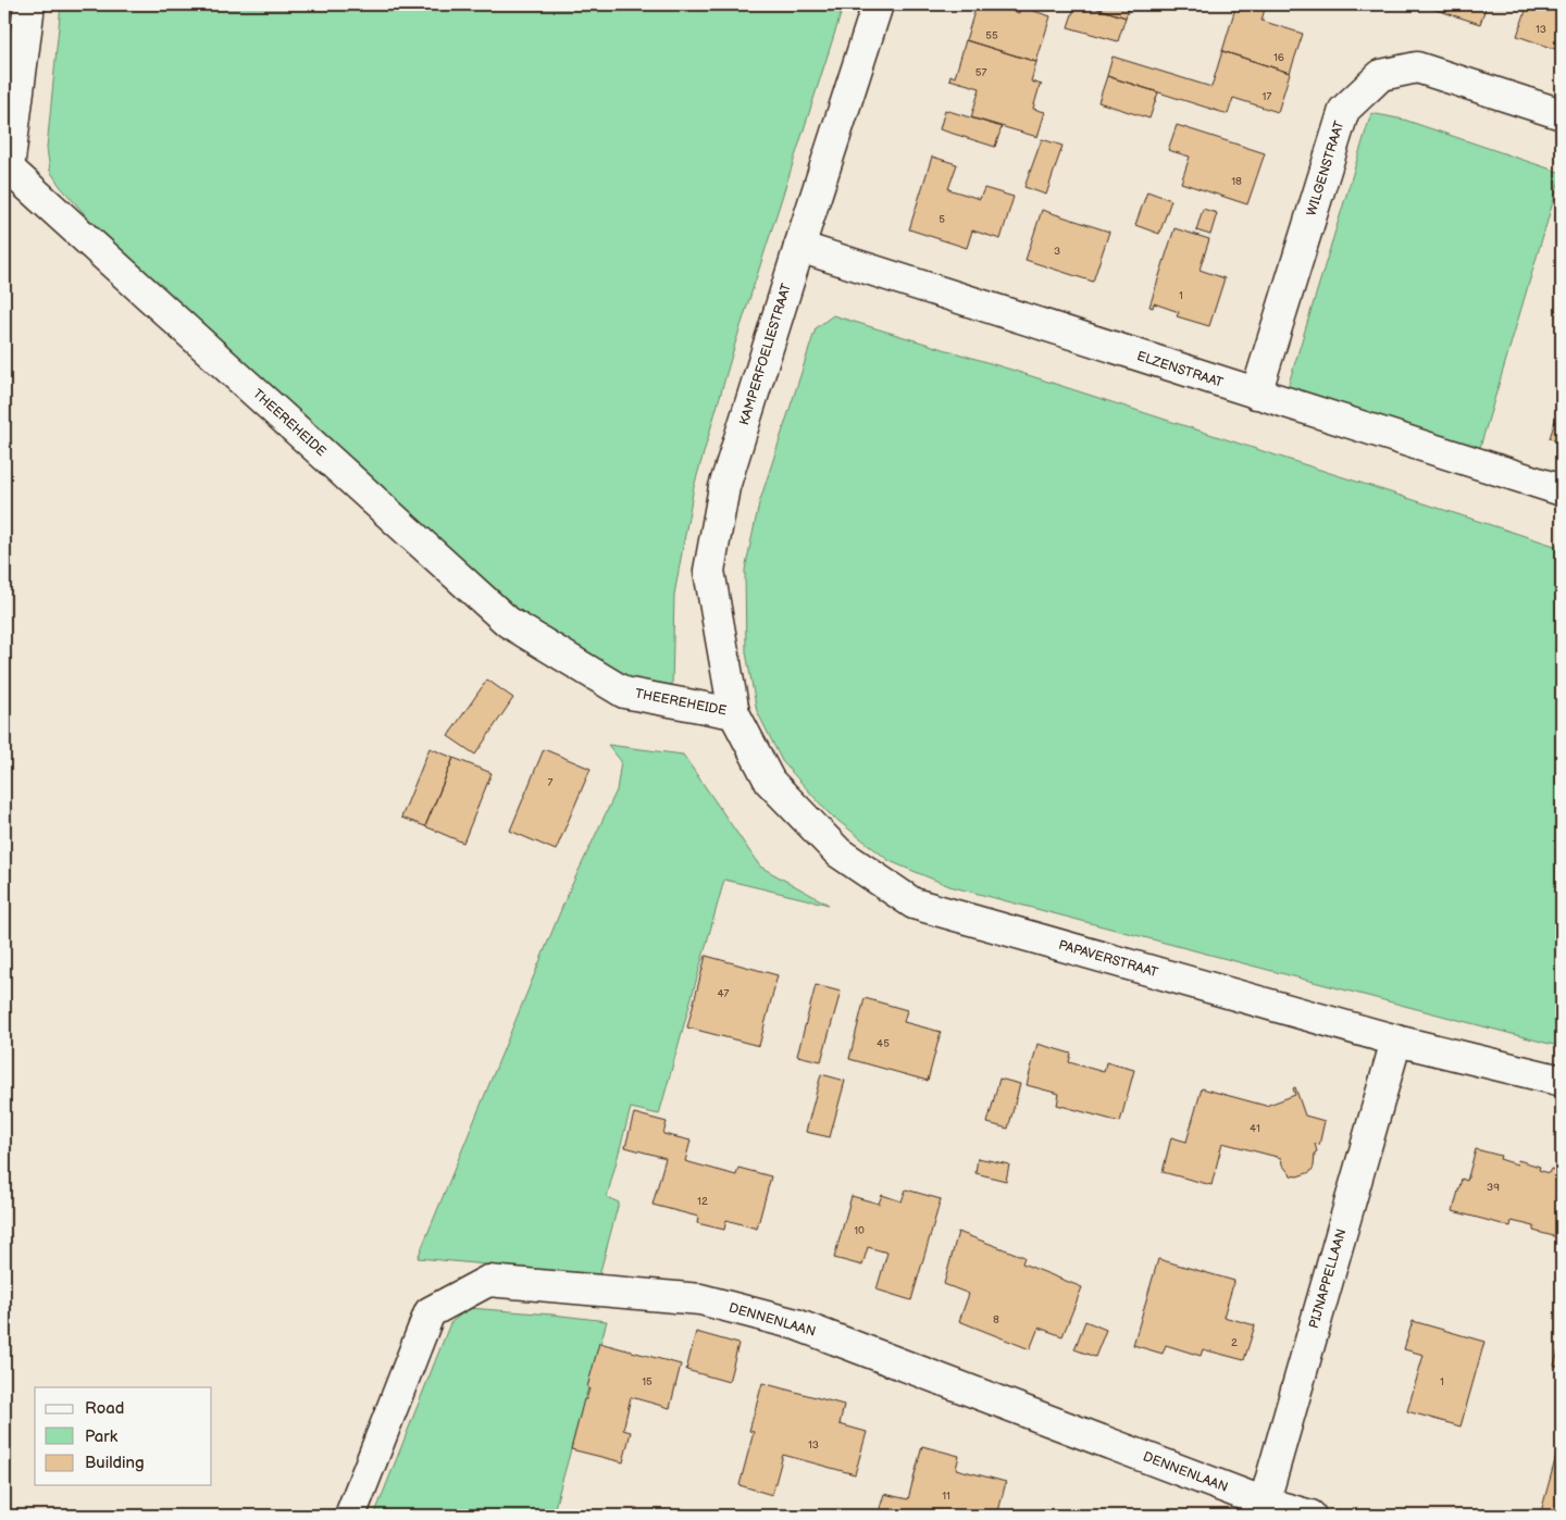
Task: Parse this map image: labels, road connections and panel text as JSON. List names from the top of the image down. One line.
{"streets":{"street":["WILGENSTRAAT","KAMPERFOELIESTRAAT","ELZENSTRAAT","THEEREHEIDE","PAPAVERSTRAAT","PIJNAPPELLAAN","DENNENLAAN"]},"crossings":[["WILGENSTRAAT","ELZENSTRAAT"],["KAMPERFOELIESTRAAT","ELZENSTRAAT"],["KAMPERFOELIESTRAAT","THEEREHEIDE"],["KAMPERFOELIESTRAAT","PAPAVERSTRAAT"],["THEEREHEIDE","PAPAVERSTRAAT"],["PAPAVERSTRAAT","PIJNAPPELLAAN"],["PIJNAPPELLAAN","DENNENLAAN"]],"house_numbers":["13","55","16","57","17","18","5","3","1","7","47","45","41","39","12","10","8","2","15","1","13","11"],"legend":["Road","Park","Building"]}
